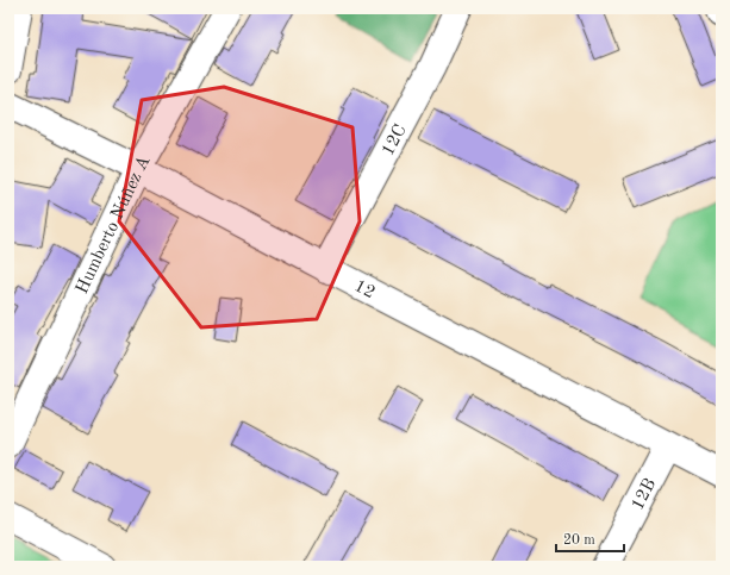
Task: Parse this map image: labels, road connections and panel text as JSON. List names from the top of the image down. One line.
{"streets":{"street":["12C","Humberto Núñez A","12","12B"]},"crossings":[["12C","12"],["Humberto Núñez A","12"],["12","12B"]],"scale_bar":"20 m"}
